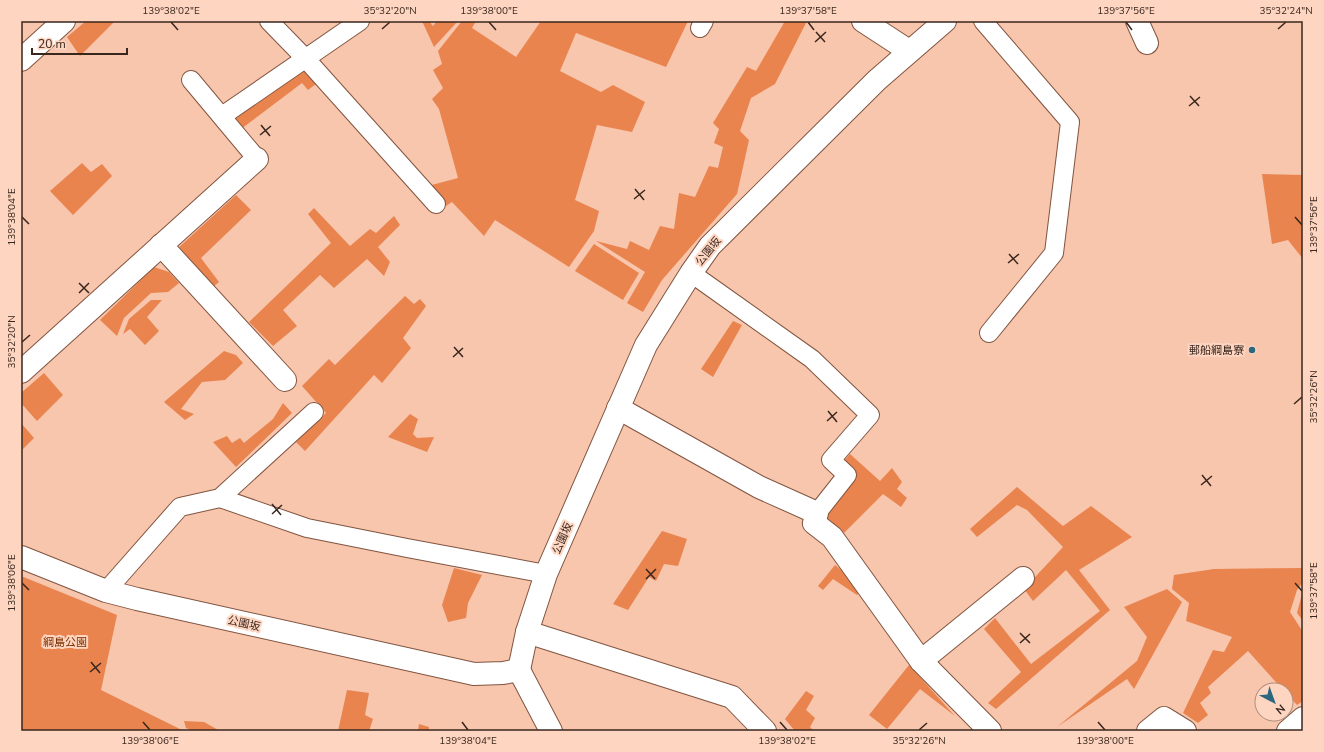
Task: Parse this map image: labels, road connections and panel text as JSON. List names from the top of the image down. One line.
{"streets":{"street":["公園坂"]},"parks":["綱島公園"],"places":["郵船綱島寮"],"scale_bar":"20 m","north":"bottom right","coordinates":["139°38'02\"E","35°32'20\"N","139°38'00\"E","139°37'58\"E","139°37'56\"E","35°32'24\"N","139°38'04\"E","35°32'26\"N","139°38'06\"E"]}
